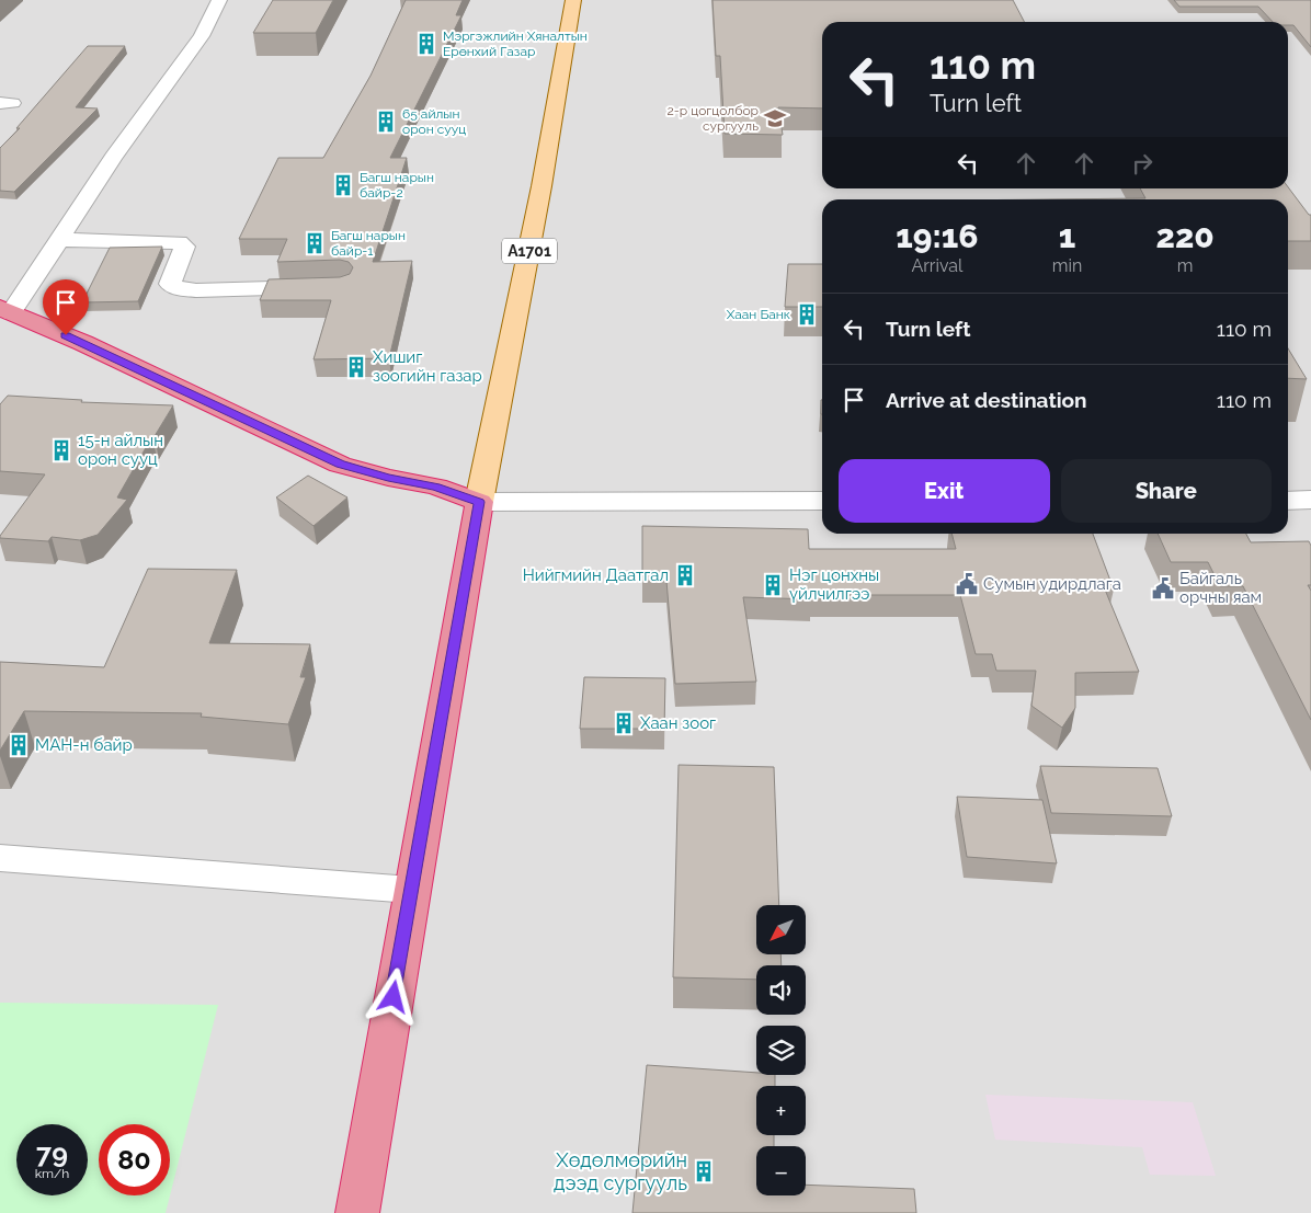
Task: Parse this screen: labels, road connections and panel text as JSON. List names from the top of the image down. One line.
{"streets":{"main road":["A1701"]},"places":{"building":["Мэргэжлийн Хяналтын Ерөнхий Газар","65 айлын орон сууц","Багш нарын байр-2","Багш нарын байр-1","Хаан Банк","Хишиг зоогийн газар","15-н айлын орон сууц","Нийгмийн Даатгал","Нэг цонхны үйлчилгээ","Хаан зоог","МАН-н байр","Хөдөлмөрийн дээд сургууль"],"school or university":["2-р цогцолбор сургууль"],"public building":["Сумын удирдлага","Байгаль орчны яам"]},"north":"bottom left","page":{"turn":["110 m","Turn left"],"eta":["19:16","Arrival","1","min","220","m"],"list":[{"name":"Turn left","value":"110 m"},{"name":"Arrive at destination","value":"110 m"}],"buttons":["Exit","Share"],"map_buttons":["+","−"],"speed":"79 km/h","limit":"80"}}
